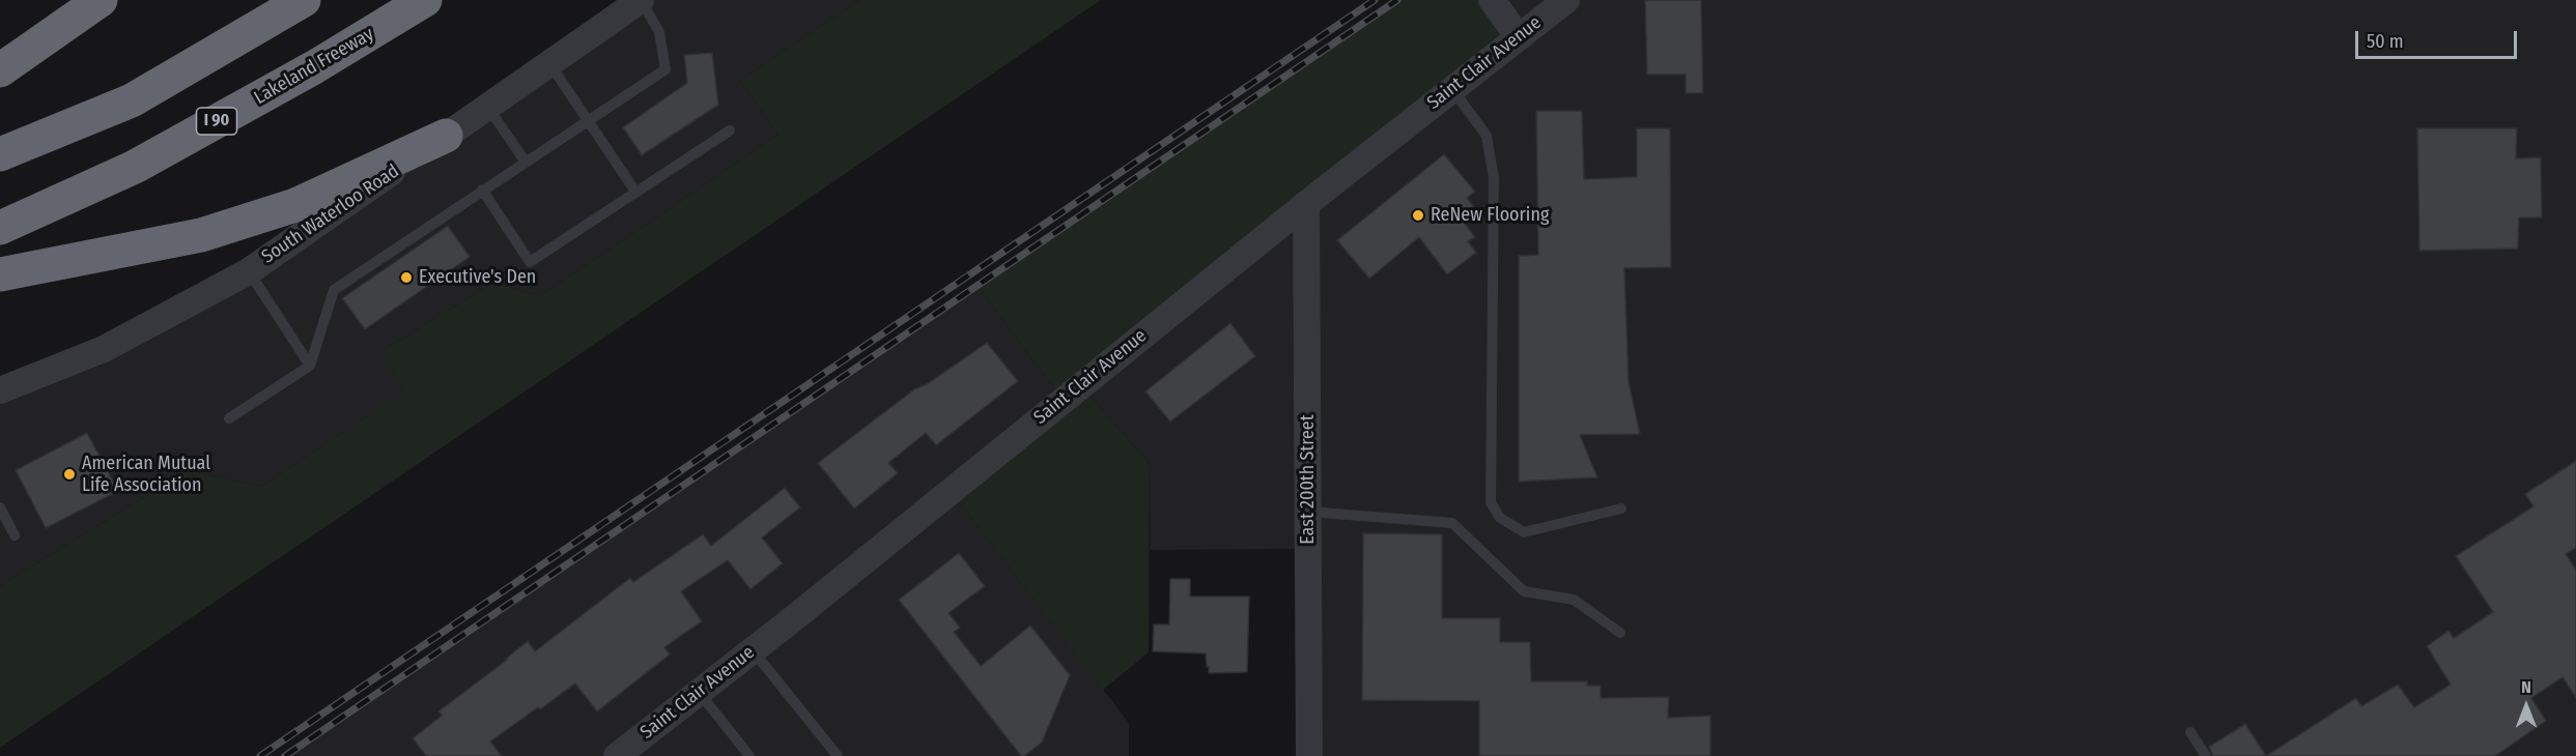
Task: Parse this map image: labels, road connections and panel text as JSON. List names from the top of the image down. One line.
{"streets":{"highway":["Lakeland Freeway","I 90"],"street":["Saint Clair Avenue","South Waterloo Road","East 200th Street"]},"crossings":[["Saint Clair Avenue","East 200th Street"]],"places":["ReNew Flooring","Executive's Den","American Mutual Life Association"],"scale_bar":"50 m","north":"top"}
